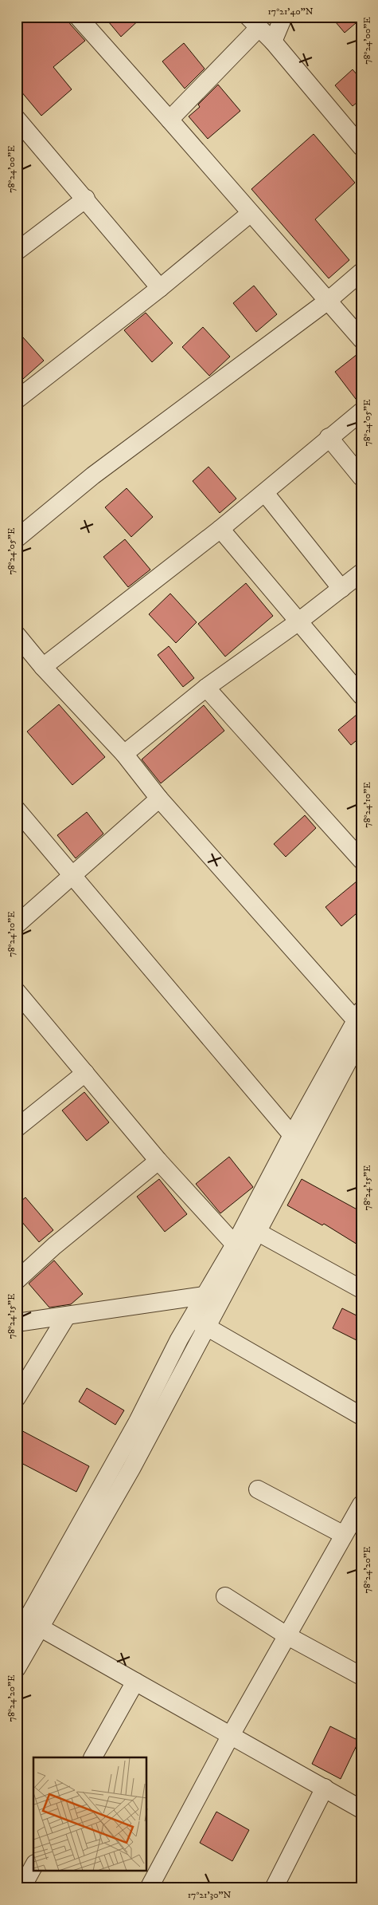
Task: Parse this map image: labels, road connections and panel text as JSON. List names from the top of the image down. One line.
{"coordinates":["17°21'40\"N","78°24'00\"E","78°24'05\"E","78°24'10\"E","78°24'15\"E","78°24'20\"E","17°21'30\"N"]}
